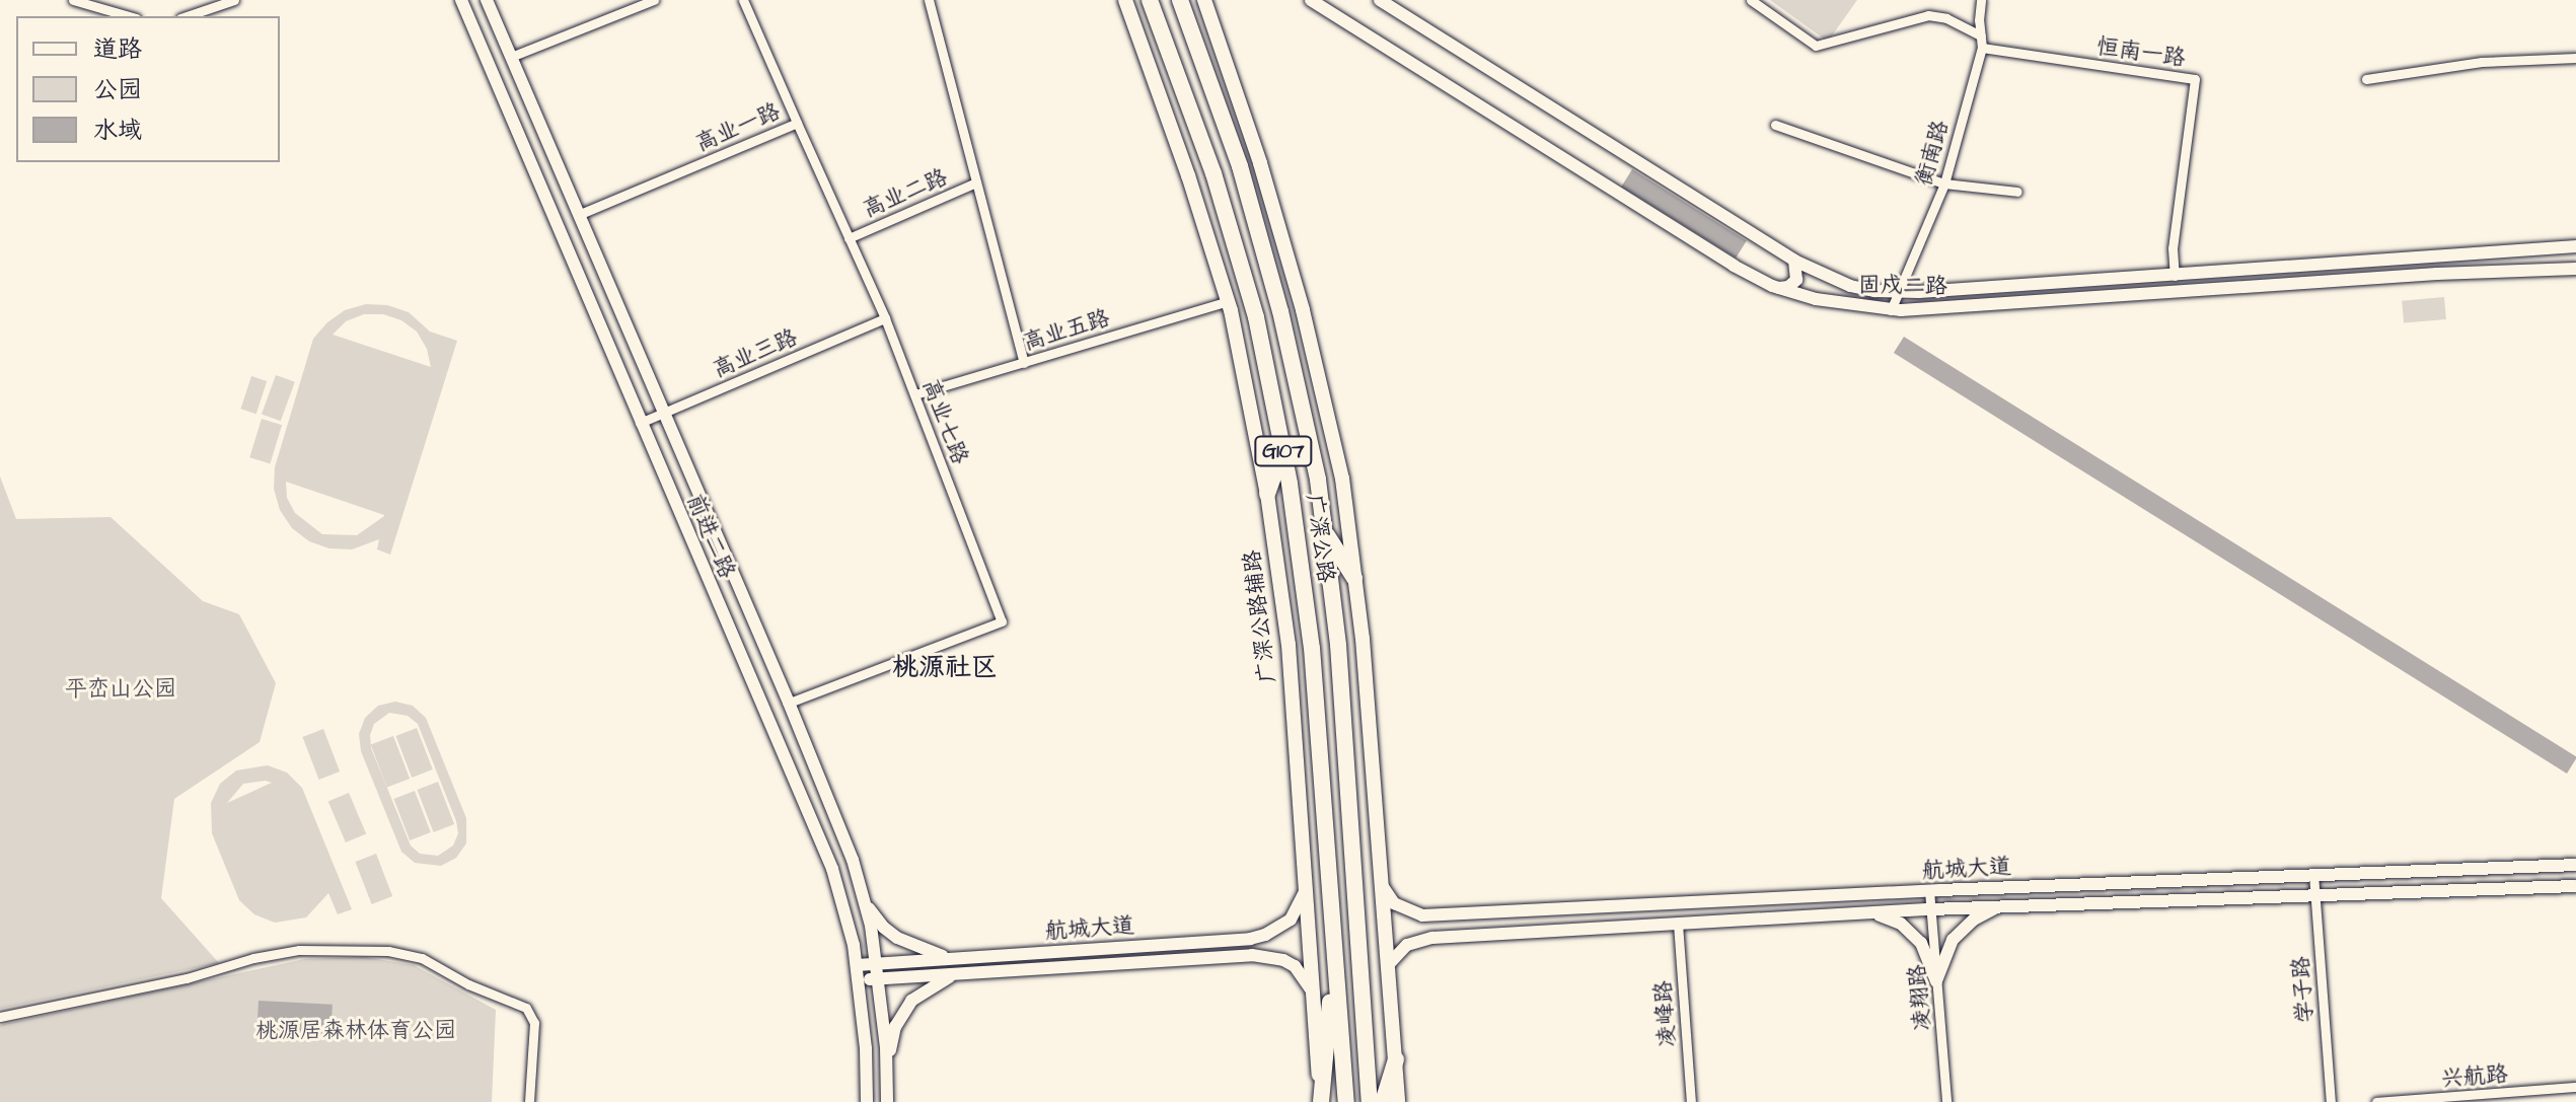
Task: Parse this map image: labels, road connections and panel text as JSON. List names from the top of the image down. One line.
{"streets":{"highway":["G107","广深公路"],"main road":["固戍二路","前进二路","广深公路辅路","航城大道"],"street":["恒南一路","高业一路","衡南路","高业二路","高业五路","高业三路","高业七路","学子路","凌翔路","凌峰路","兴航路"]},"crossings":[["恒南一路","衡南路"],["恒南一路","固戍二路"],["高业一路","高业二路"],["高业一路","高业七路"],["高业一路","前进二路"],["衡南路","固戍二路"],["高业二路","高业七路"],["高业五路","高业七路"],["高业五路","广深公路辅路"],["高业三路","高业七路"],["高业三路","前进二路"],["高业七路","前进二路"],["前进二路","航城大道"],["广深公路辅路","航城大道"],["航城大道","学子路"],["航城大道","凌翔路"],["航城大道","凌峰路"]],"districts":["桃源社区"],"parks":["平峦山公园","桃源居森林体育公园"],"legend":["道路","公园","水域"]}
